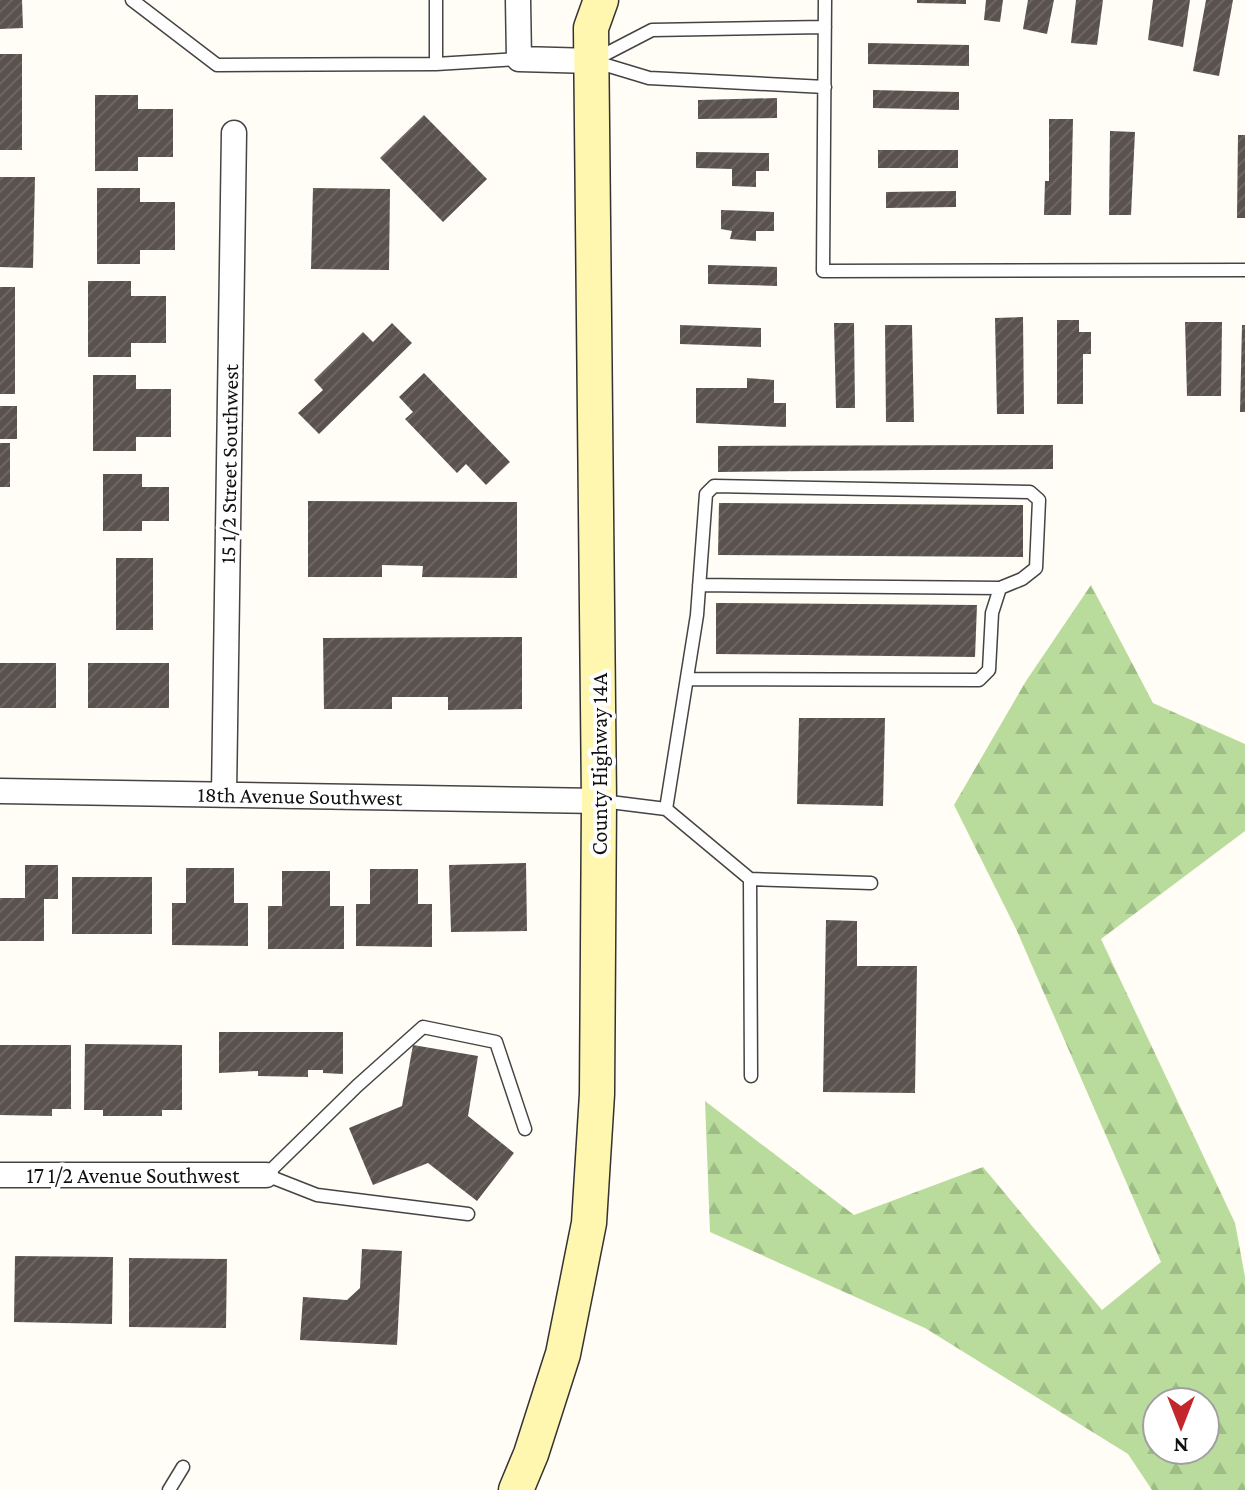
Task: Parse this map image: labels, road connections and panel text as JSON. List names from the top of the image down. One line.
{"streets":{"main road":["County Highway 14A"],"street":["15 1/2 Street Southwest","18th Avenue Southwest","17 1/2 Avenue Southwest"]},"crossings":[["15 1/2 Street Southwest","18th Avenue Southwest"],["County Highway 14A","18th Avenue Southwest"]],"north":"bottom"}
